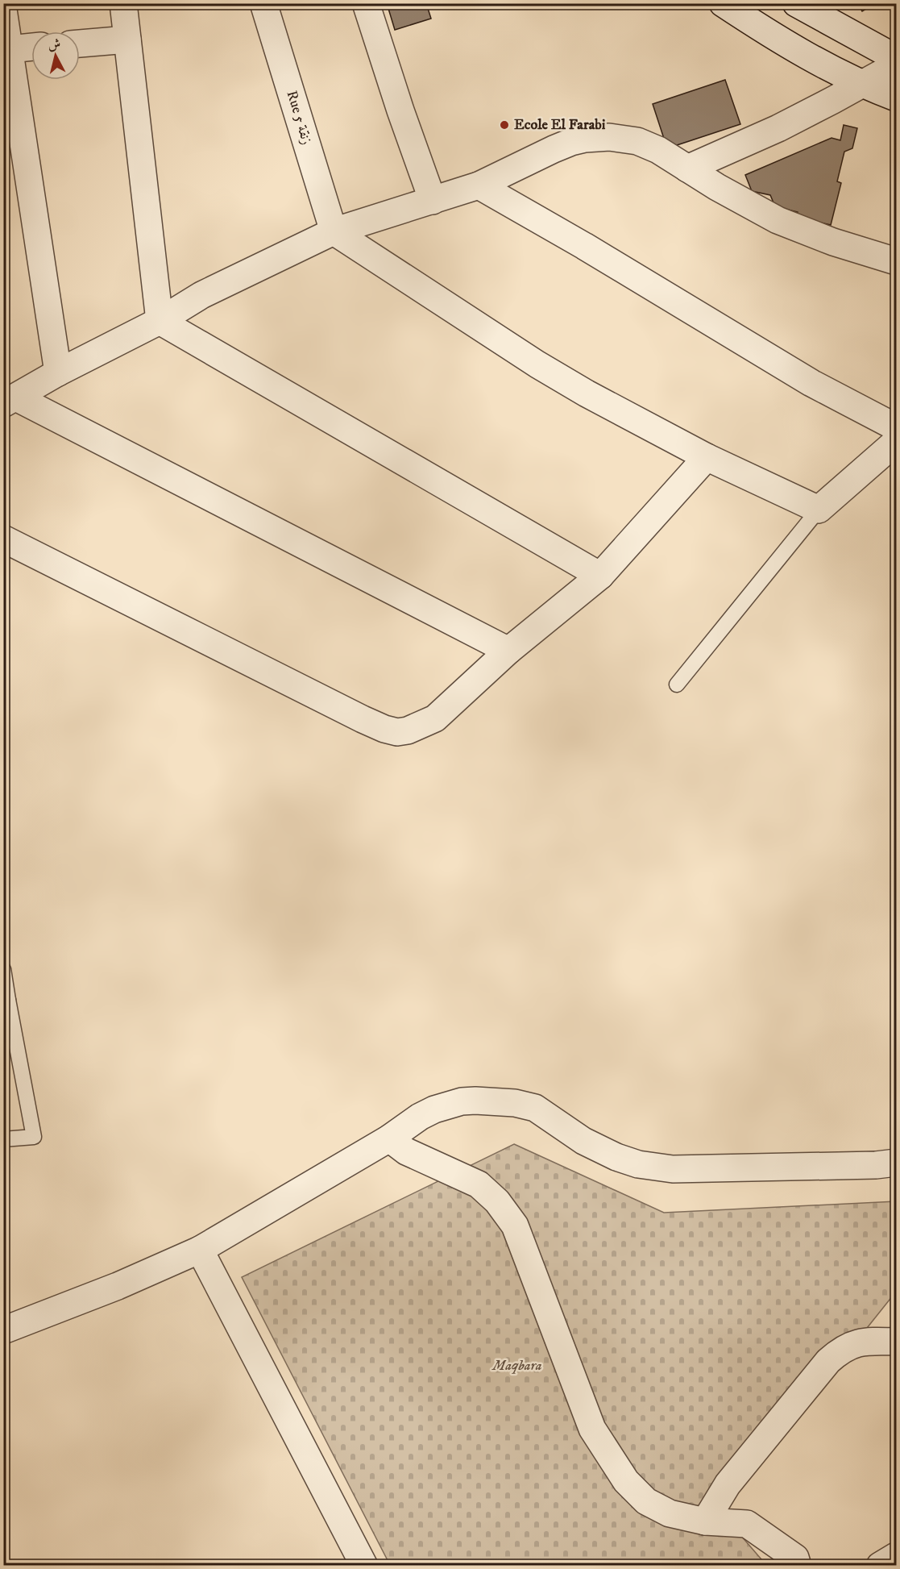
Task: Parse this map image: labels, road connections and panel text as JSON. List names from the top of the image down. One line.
{"streets":{"street":["Rue 5 زنقة"]},"parks":["Maqbara"],"places":["Ecole El Farabi"],"north":"top"}
